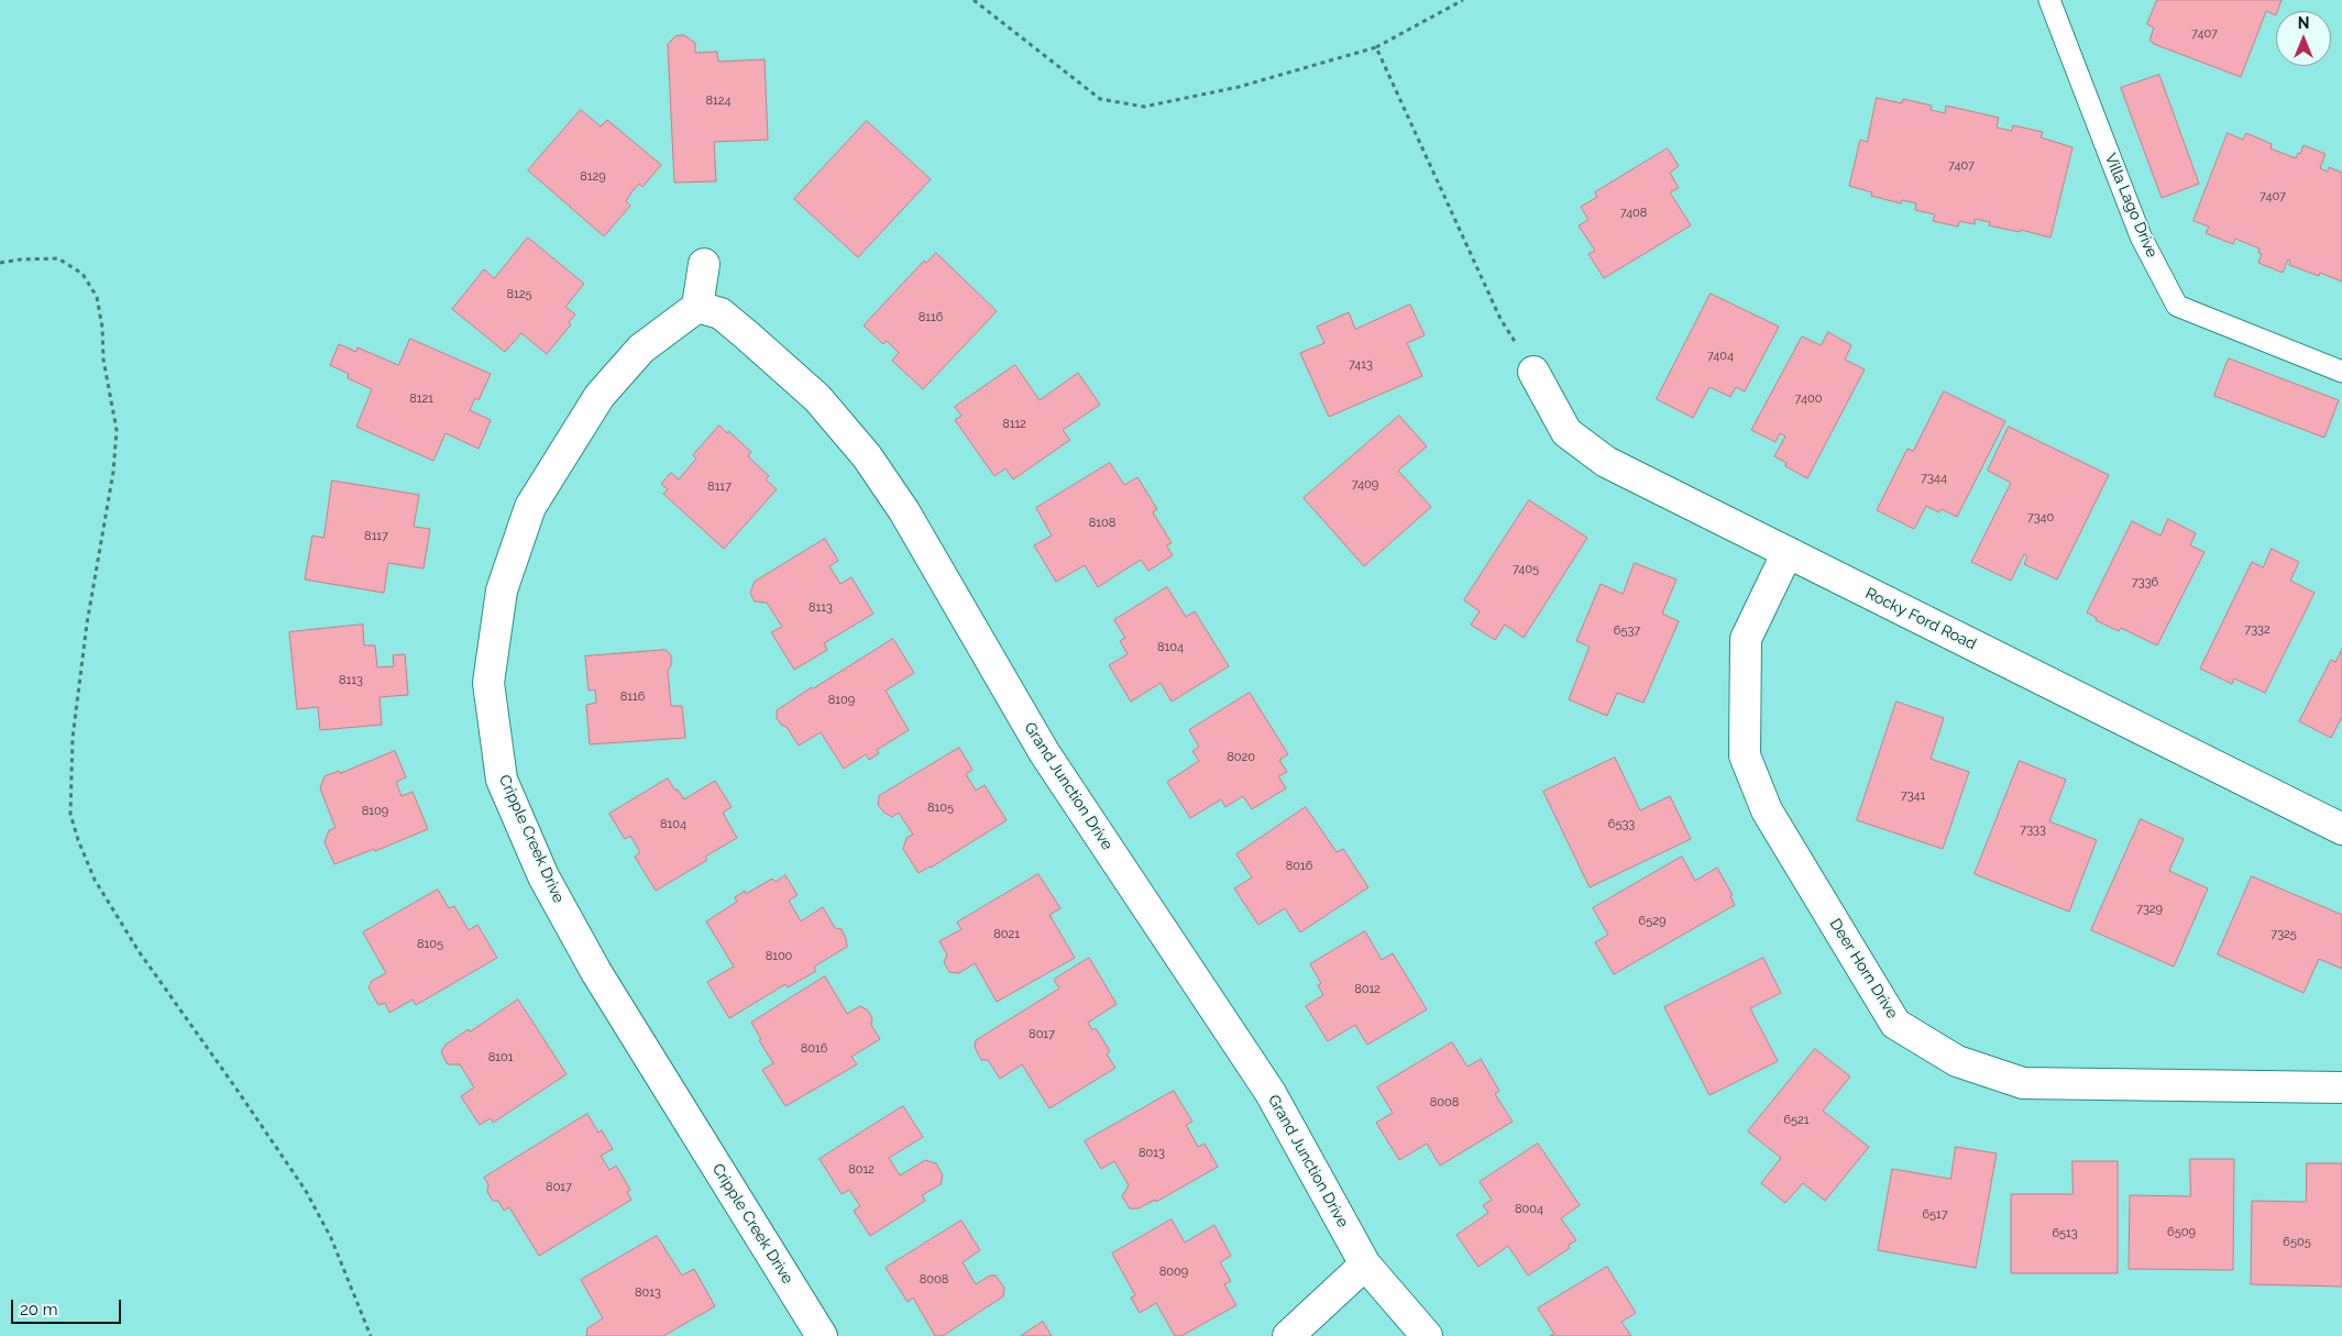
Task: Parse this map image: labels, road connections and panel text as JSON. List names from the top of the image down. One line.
{"streets":{"street":["Rocky Ford Road","Grand Junction Drive","Cripple Creek Drive","Deer Horn Drive"],"lane":["Villa Lago Drive"]},"crossings":[["Rocky Ford Road","Deer Horn Drive"],["Grand Junction Drive","Cripple Creek Drive"]],"house_numbers":["7407","8124","7407","8129","7407","7408","8125","8116","7404","7413","8121","7400","8112","7344","7409","8117","7340","8108","8117","7405","7336","8113","7332","6537","8104","8113","8116","8109","8020","7341","8105","8109","8104","6533","7333","8016","7329","6529","8021","7325","8105","8100","8012","8017","8016","8101","8008","6521","8013","8012","8017","8004","6517","6509","6513","6505","8009","8008","8013"],"scale_bar":"20 m","north":"top"}
